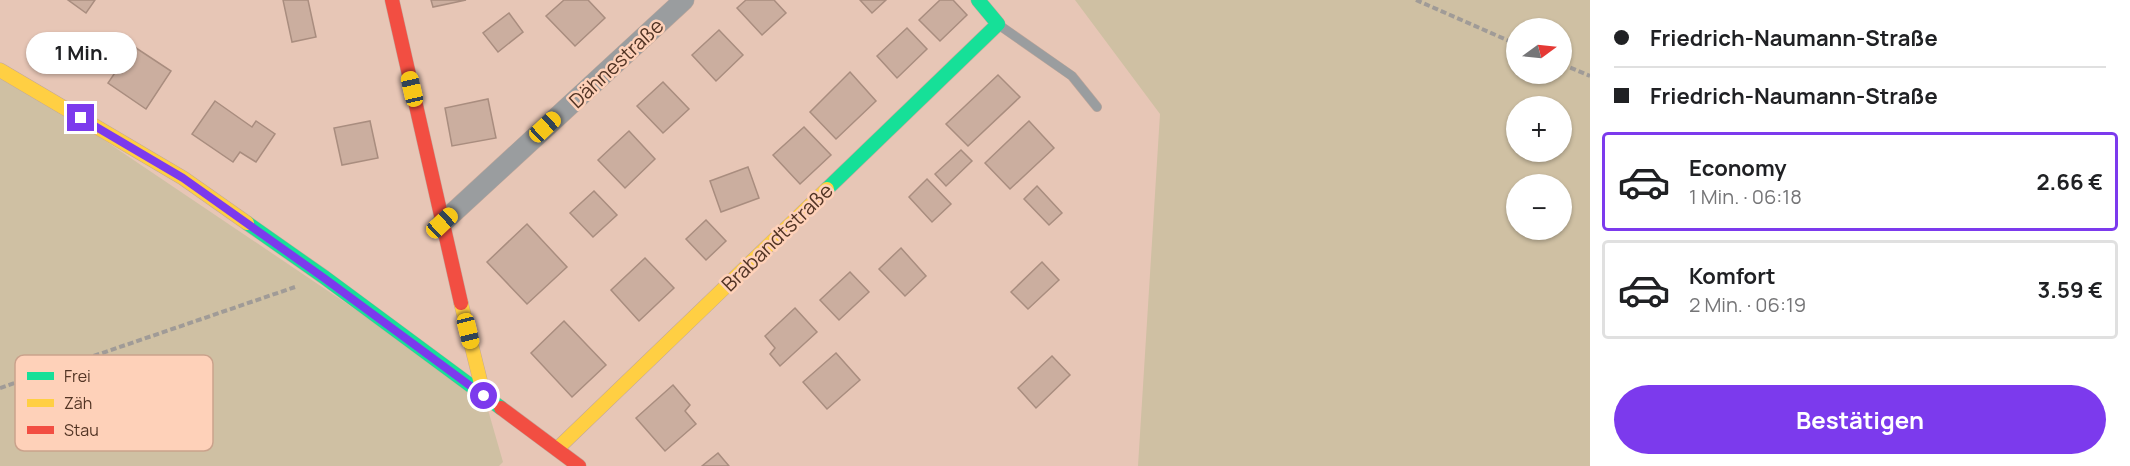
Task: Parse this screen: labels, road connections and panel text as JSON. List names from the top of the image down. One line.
{"streets":{"street":["Dähnestraße","Brabandtstraße"]},"legend":["Frei","Zäh","Stau"],"north":"right","page":{"banner":["Friedrich-Naumann-Straße","Friedrich-Naumann-Straße"],"map_buttons":["+","−"],"bubble":"1 Min.","list":[{"name":"Economy","note":"1 Min. · 06:18","value":"2.66 €"},{"name":"Komfort","note":"2 Min. · 06:19","value":"3.59 €"}],"buttons":"Bestätigen"}}
